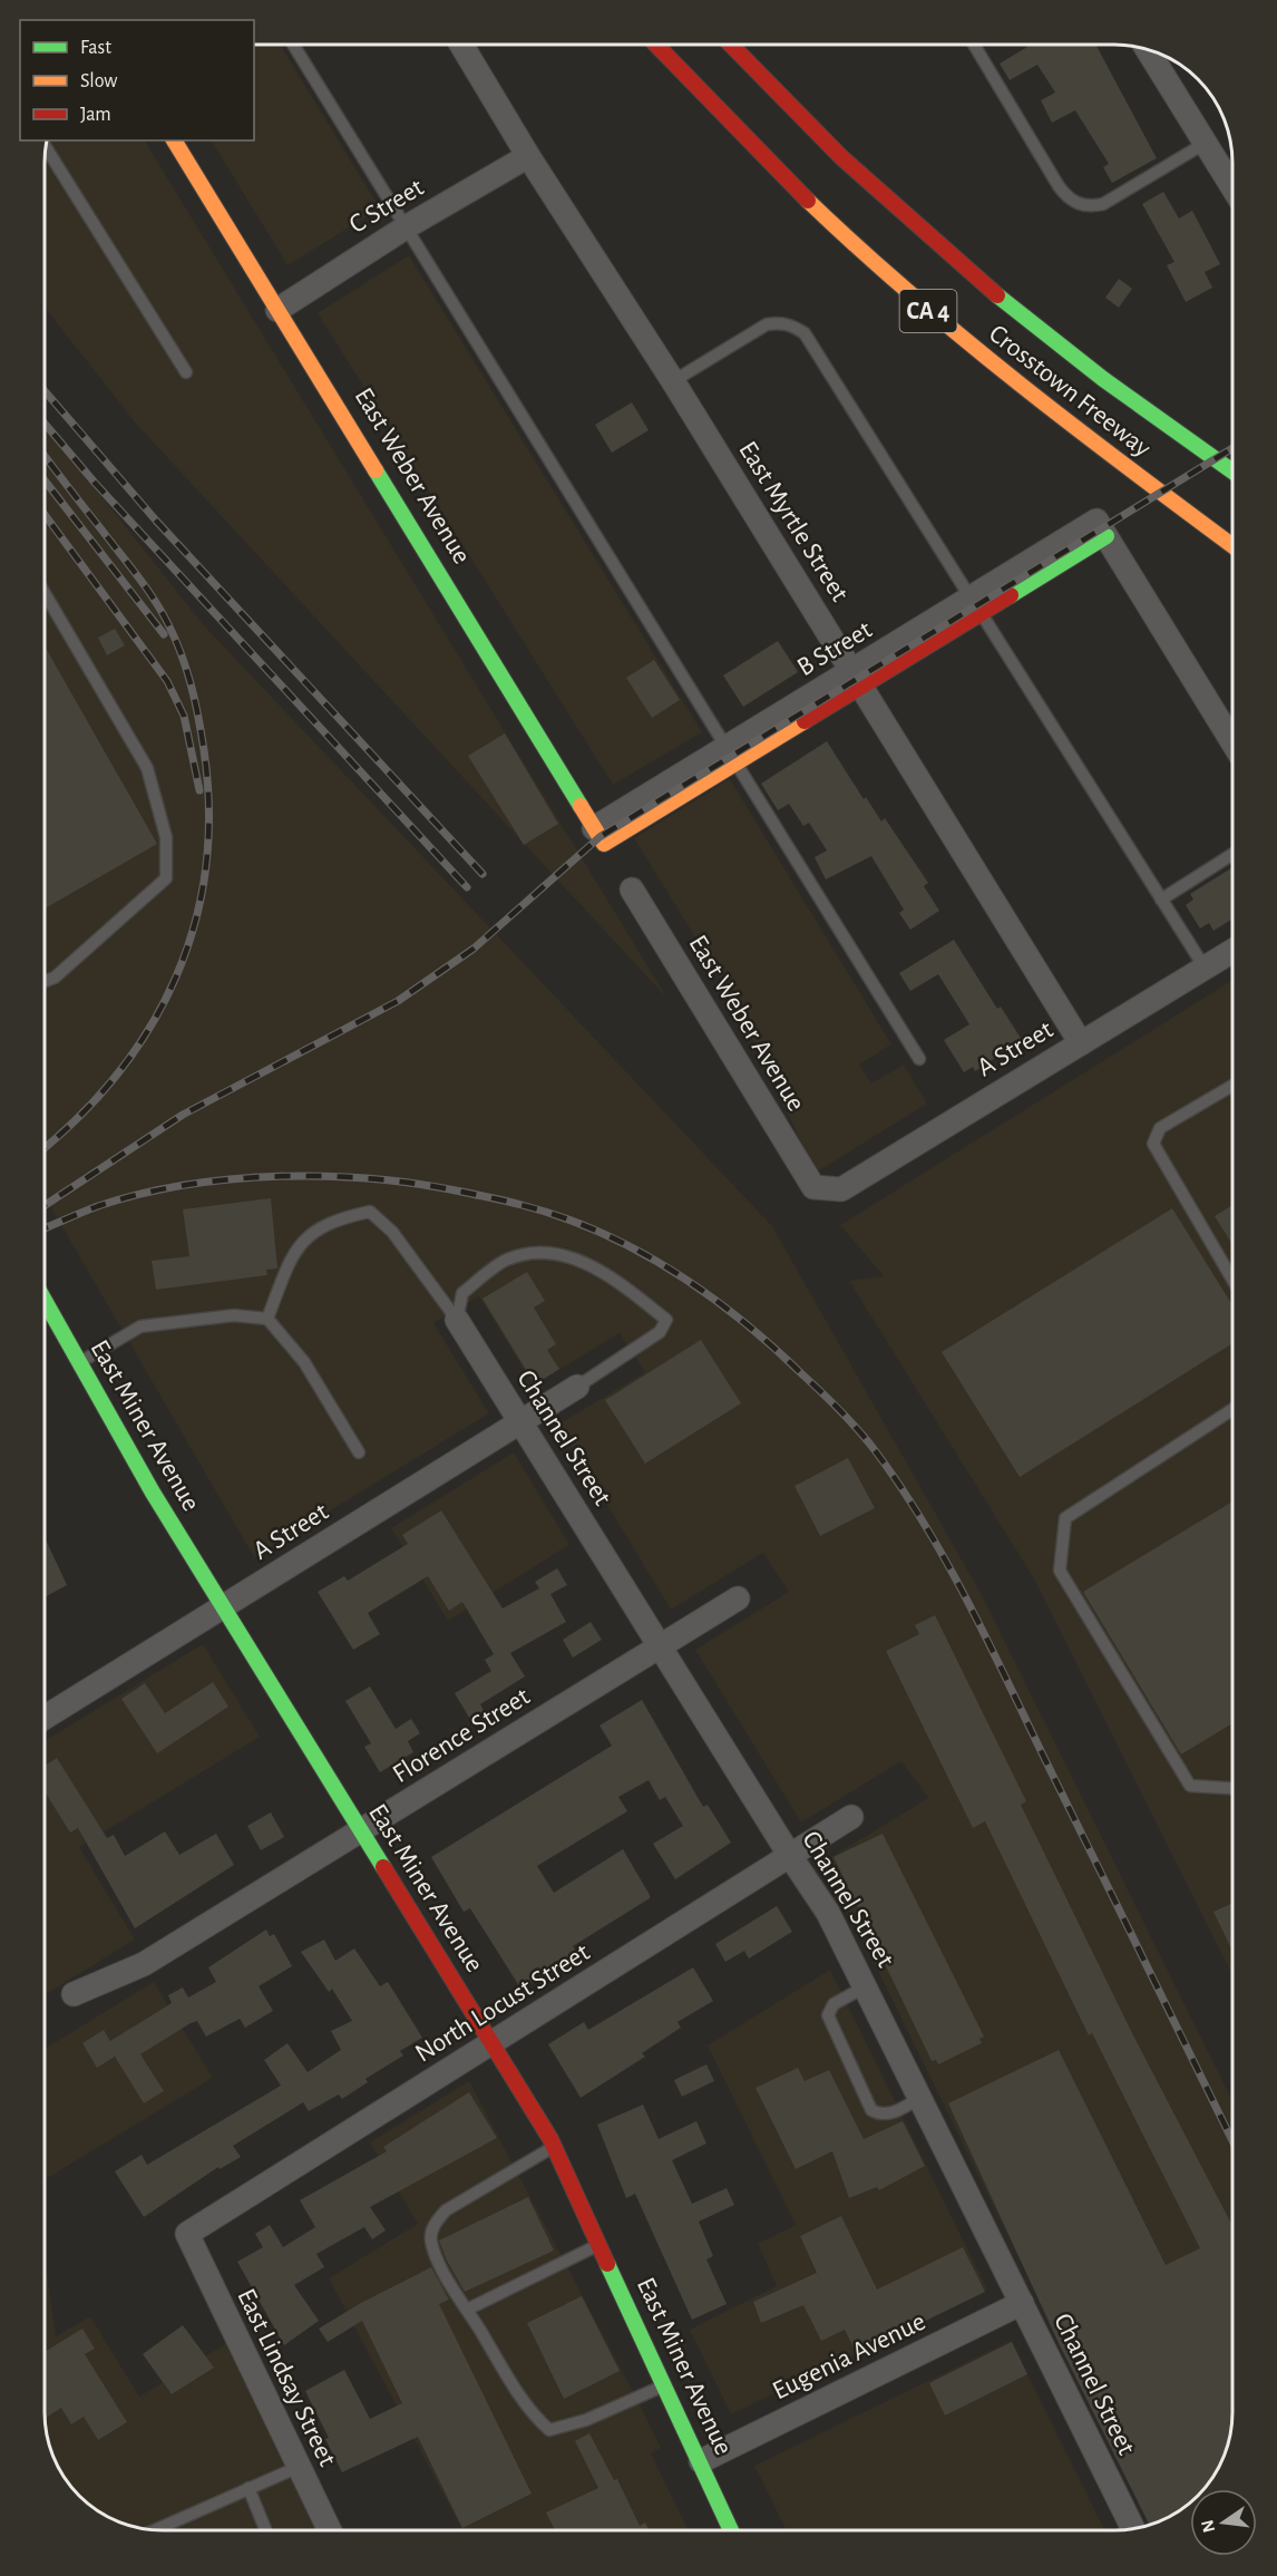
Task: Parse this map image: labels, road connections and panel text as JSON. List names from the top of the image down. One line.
{"streets":{"main road":["CA 4","Crosstown Freeway","East Weber Avenue","East Miner Avenue"],"street":["C Street","East Myrtle Street","B Street","A Street","Channel Street","Florence Street","North Locust Street","Eugenia Avenue","East Lindsay Street"]},"crossings":[["C Street","East Weber Avenue"],["C Street","East Myrtle Street"],["East Weber Avenue","B Street"],["East Weber Avenue","A Street"],["East Myrtle Street","B Street"],["East Myrtle Street","A Street"],["A Street","East Miner Avenue"],["A Street","Channel Street"],["East Miner Avenue","Florence Street"],["East Miner Avenue","North Locust Street"],["East Miner Avenue","Eugenia Avenue"],["Channel Street","Florence Street"],["Channel Street","North Locust Street"],["Channel Street","Eugenia Avenue"],["North Locust Street","East Lindsay Street"]],"legend":["Fast","Slow","Jam"],"north":"left"}
